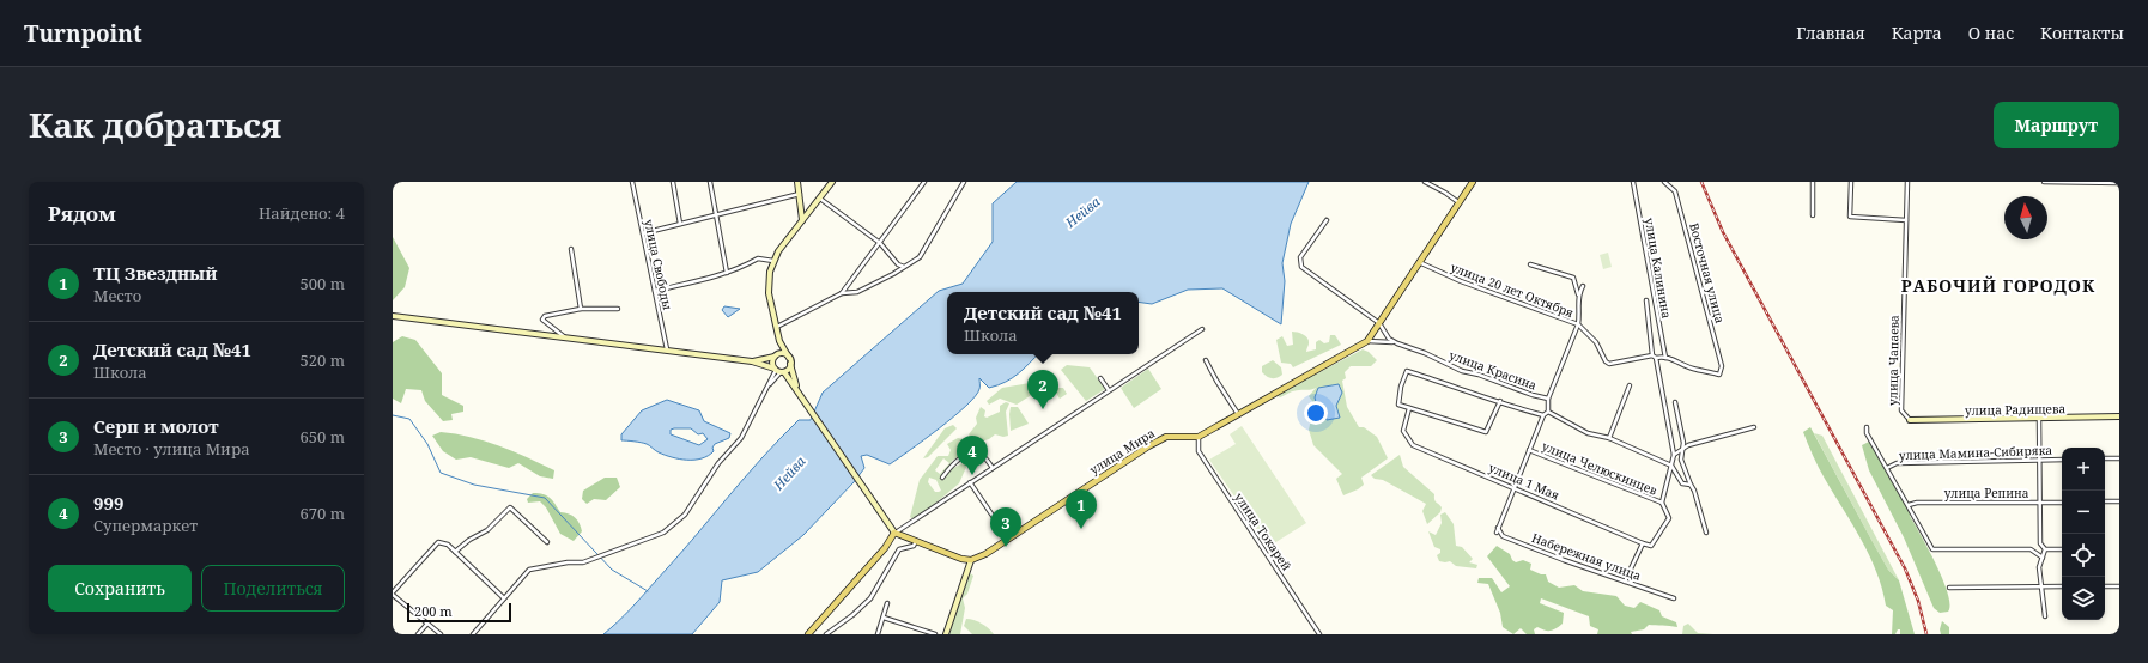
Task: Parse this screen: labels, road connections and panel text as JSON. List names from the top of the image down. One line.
{"streets":{"main road":["улица Мира"],"street":["улица Свободы","улица Калинина","Восточная улица","улица 20 лет Октября","улица Чапаева","улица Красина","улица Радищева","улица Мамина-Сибиряка","улица Челюскинцев","улица 1 Мая","улица Репина","улица Токарей","Набережная улица"]},"crossings":[["улица Калинина","Восточная улица"],["улица Калинина","улица 20 лет Октября"],["улица Чапаева","улица Радищева"],["улица Красина","улица Мира"],["улица Мира","улица Токарей"],["улица Челюскинцев","улица 1 Мая"],["улица Челюскинцев","Набережная улица"]],"districts":["РАБОЧИЙ ГОРОДОК"],"water":["Нейва"],"scale_bar":"200 m","north":"top","page":{"header":"Turnpoint","nav":["Главная","Карта","О нас","Контакты"],"title":"Как добраться","buttons":["Маршрут",["Сохранить","Поделиться"]],"heading":["Рядом","Найдено: 4"],"list":[{"mark":"1","name":"ТЦ Звездный","note":"Место","value":"500 m"},{"mark":"2","name":"Детский сад №41","note":"Школа","value":"520 m"},{"mark":"3","name":"Серп и молот","note":"Место · улица Мира","value":"650 m"},{"mark":"4","name":"999","note":"Супермаркет","value":"670 m"}],"popup":["Детский сад №41","Школа"],"pins":["2","4","1","3"],"map_buttons":["+","−"],"scale":"200 m"}}
